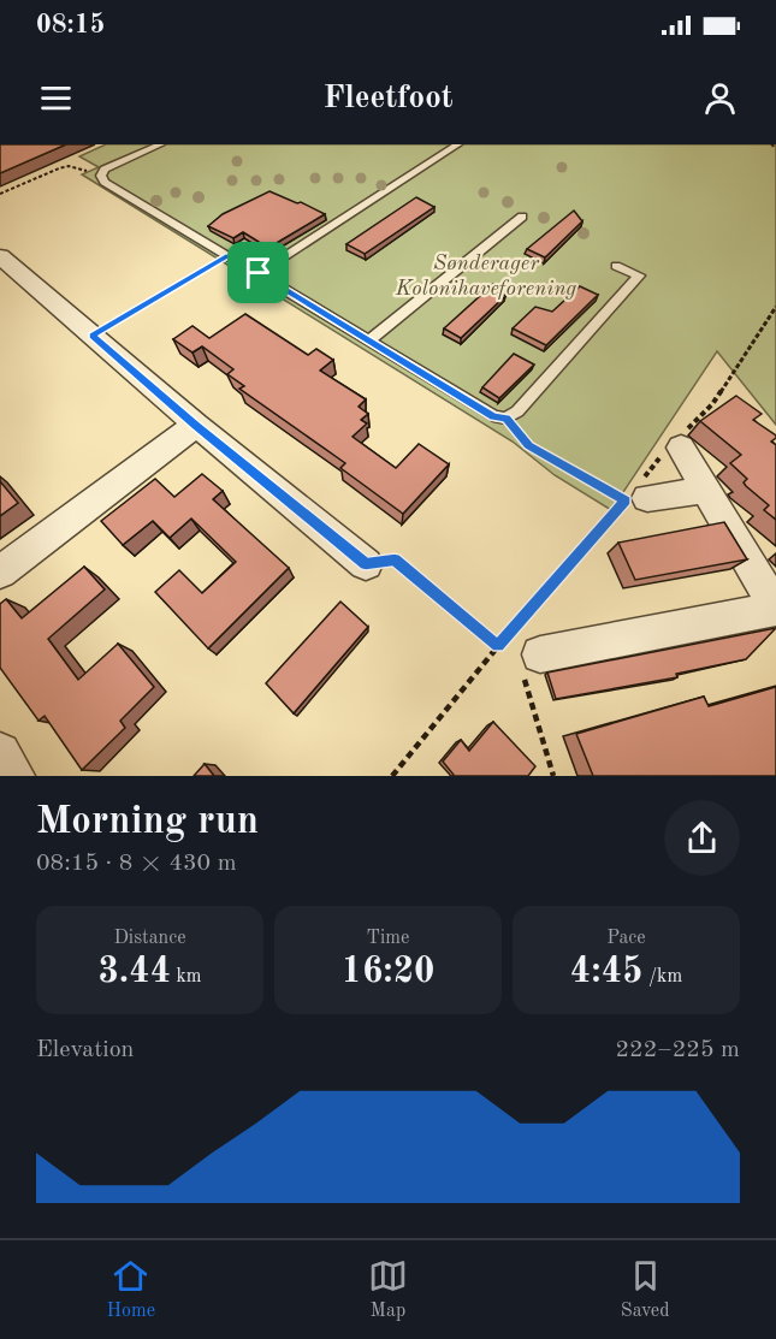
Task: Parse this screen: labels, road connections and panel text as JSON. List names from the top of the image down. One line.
{"parks":["Sønderager Kolonihaveforening"],"page":{"status":"08:15","header":"Fleetfoot","heading":["Morning run","08:15 · 8 × 430 m"],"stats":[["Distance","3.44 km"],["Time","16:20"],["Pace","4:45 /km"]],"chart":["Elevation","222–225 m"],"tabs":["Home","Map","Saved"]}}
